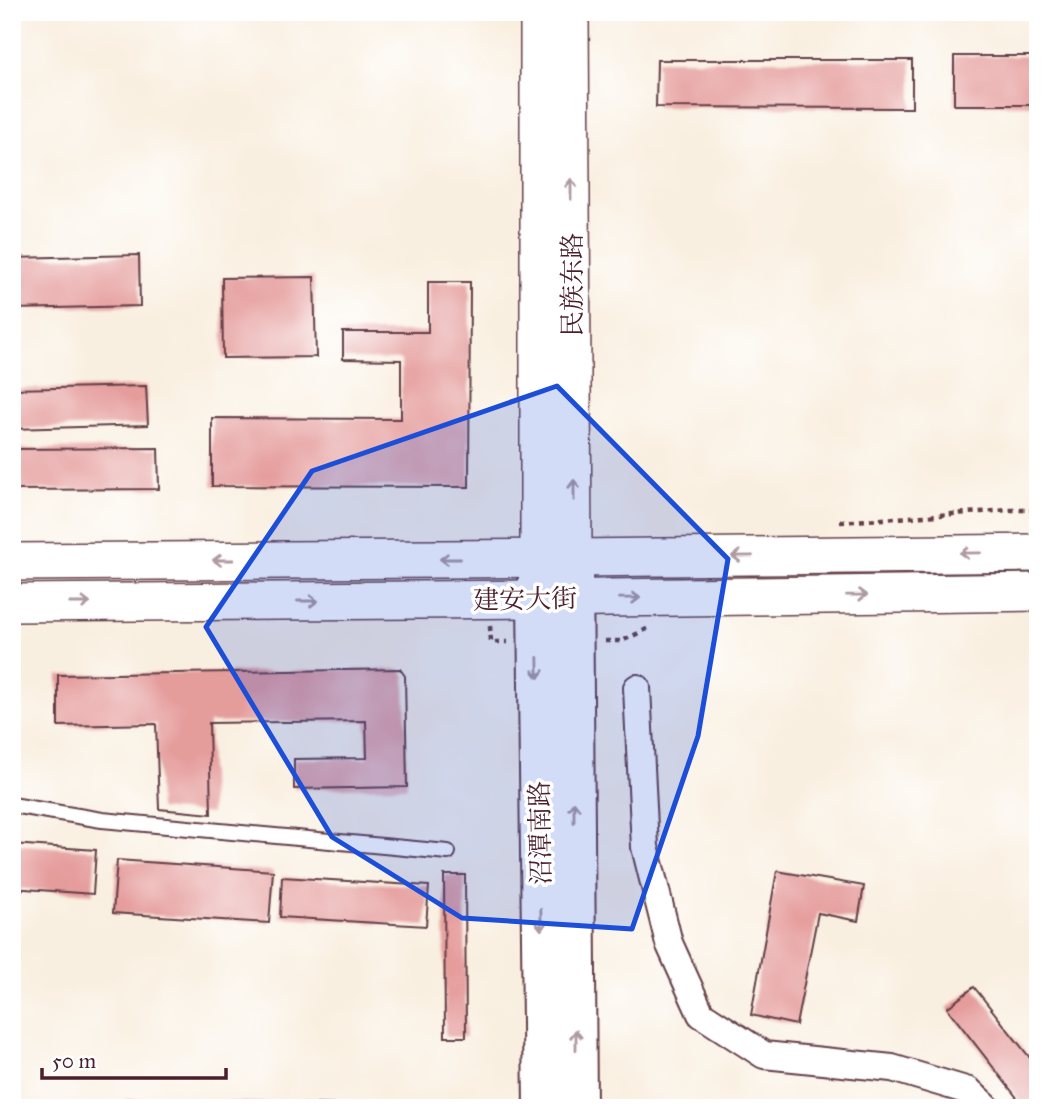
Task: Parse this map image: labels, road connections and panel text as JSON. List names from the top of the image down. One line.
{"streets":{"main road":["民族东路","建安大街","沼潭南路"]},"crossings":[["民族东路","建安大街"],["民族东路","沼潭南路"],["建安大街","沼潭南路"]],"scale_bar":"50 m"}
